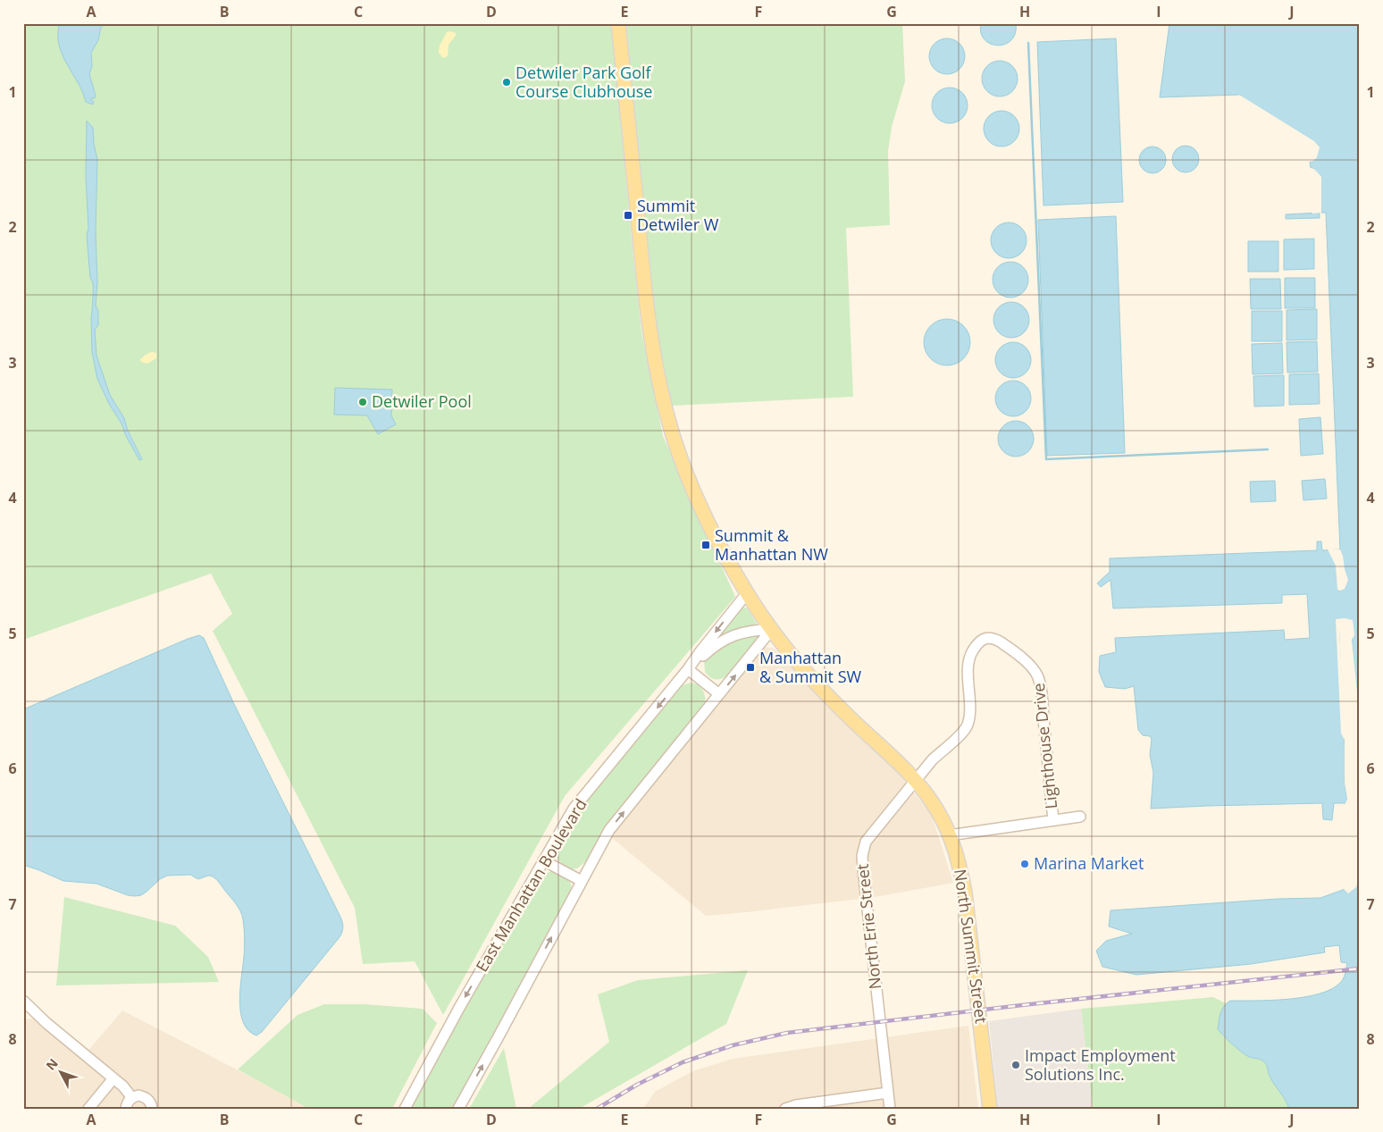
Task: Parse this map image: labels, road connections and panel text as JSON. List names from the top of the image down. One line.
{"streets":{"main road":["North Summit Street"],"street":["Lighthouse Drive","East Manhattan Boulevard","North Erie Street"]},"crossings":[["Lighthouse Drive","North Erie Street"],["East Manhattan Boulevard","North Summit Street"],["North Erie Street","North Summit Street"]],"places":{"other":["Detwiler Park Golf Course Clubhouse","Detwiler Pool","Marina Market","Impact Employment Solutions Inc."],"transit":["Summit Detwiler W","Summit & Manhattan NW","Manhattan & Summit SW"]},"north":"top left","grid":{"columns":["A","B","C","D","E","F","G","H","I","J"],"rows":["1","2","3","4","5","6","7","8"]}}
